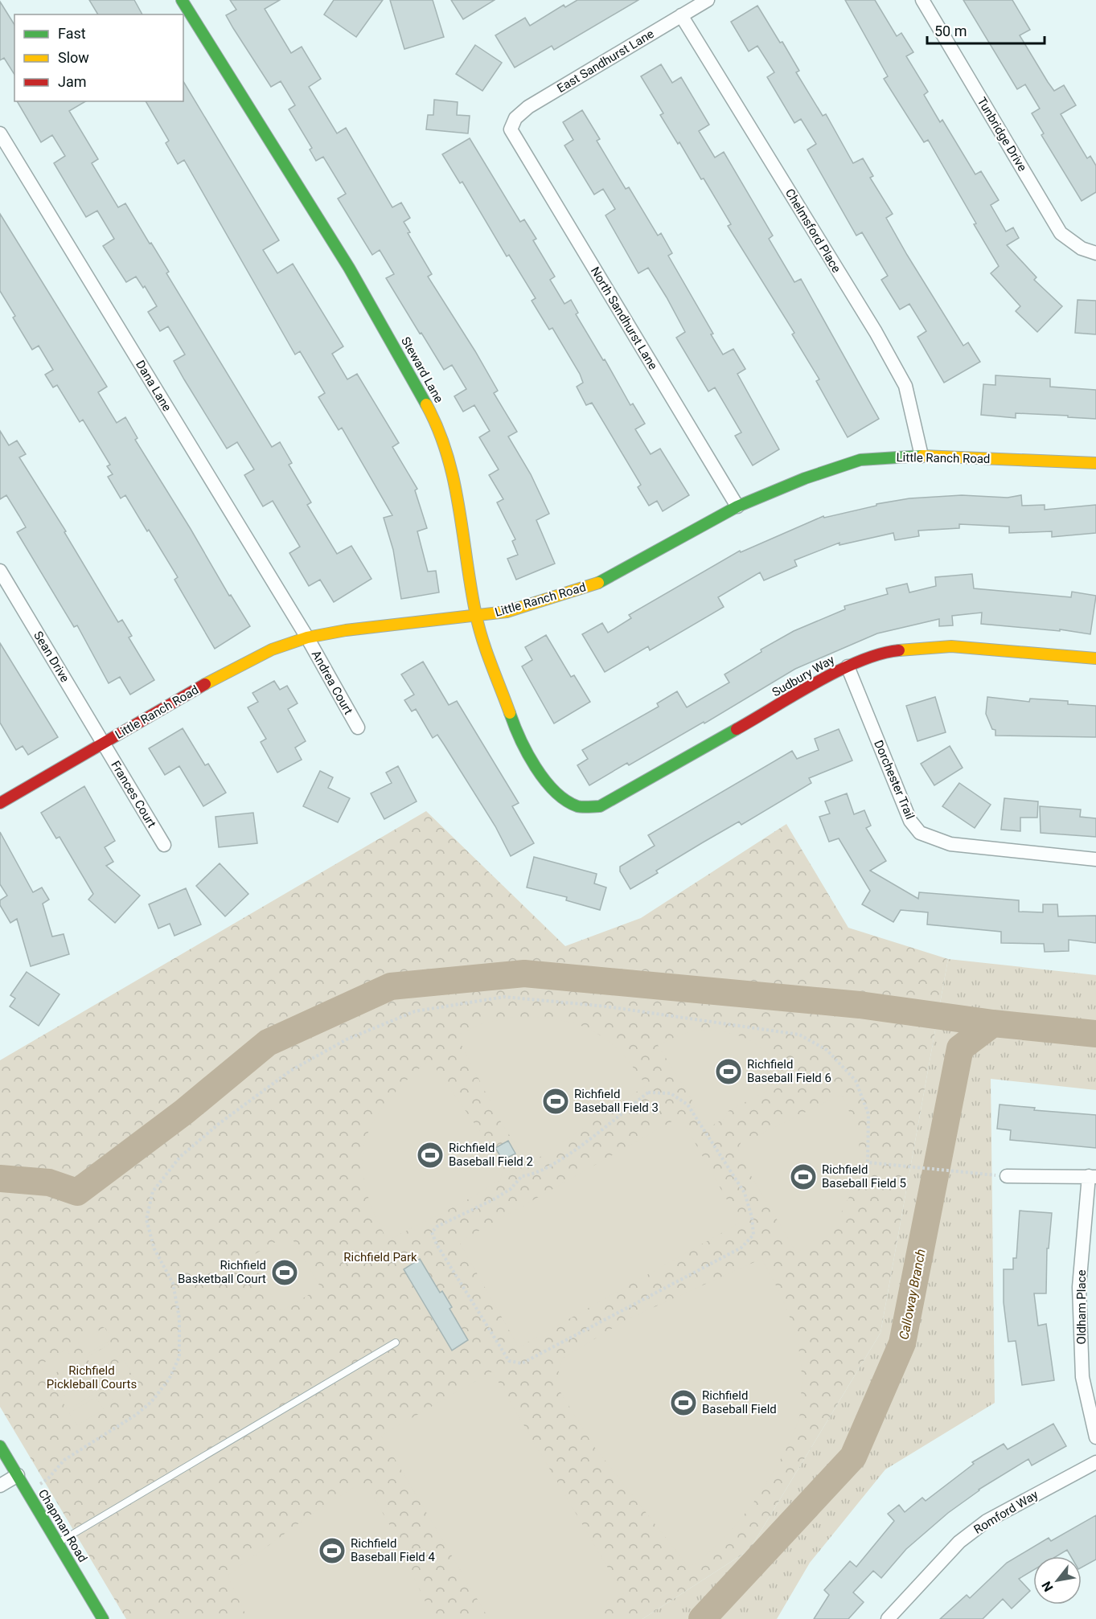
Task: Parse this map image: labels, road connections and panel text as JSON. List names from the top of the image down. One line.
{"streets":{"street":["East Sandhurst Lane","Tunbridge Drive","Chelmsford Place","North Sandhurst Lane","Steward Lane","Dana Lane","Little Ranch Road","Sean Drive","Sudbury Way","Andrea Court","Dorchester Trail","Frances Court","Oldham Place","Romford Way","Chapman Road"]},"crossings":[["East Sandhurst Lane","Chelmsford Place"],["East Sandhurst Lane","North Sandhurst Lane"],["Chelmsford Place","Little Ranch Road"],["North Sandhurst Lane","Little Ranch Road"],["Steward Lane","Little Ranch Road"],["Steward Lane","Sudbury Way"],["Dana Lane","Little Ranch Road"],["Dana Lane","Andrea Court"],["Little Ranch Road","Sean Drive"],["Little Ranch Road","Andrea Court"],["Little Ranch Road","Frances Court"],["Sean Drive","Frances Court"],["Sudbury Way","Dorchester Trail"]],"water":["Calloway Branch"],"parks":["Richfield Park","Richfield Pickleball Courts"],"places":{"sports":["Richfield Baseball Field 6","Richfield Baseball Field 3","Richfield Baseball Field 2","Richfield Baseball Field 5","Richfield Basketball Court","Richfield Baseball Field","Richfield Baseball Field 4"]},"legend":["Fast","Slow","Jam"],"scale_bar":"50 m","north":"bottom left"}
